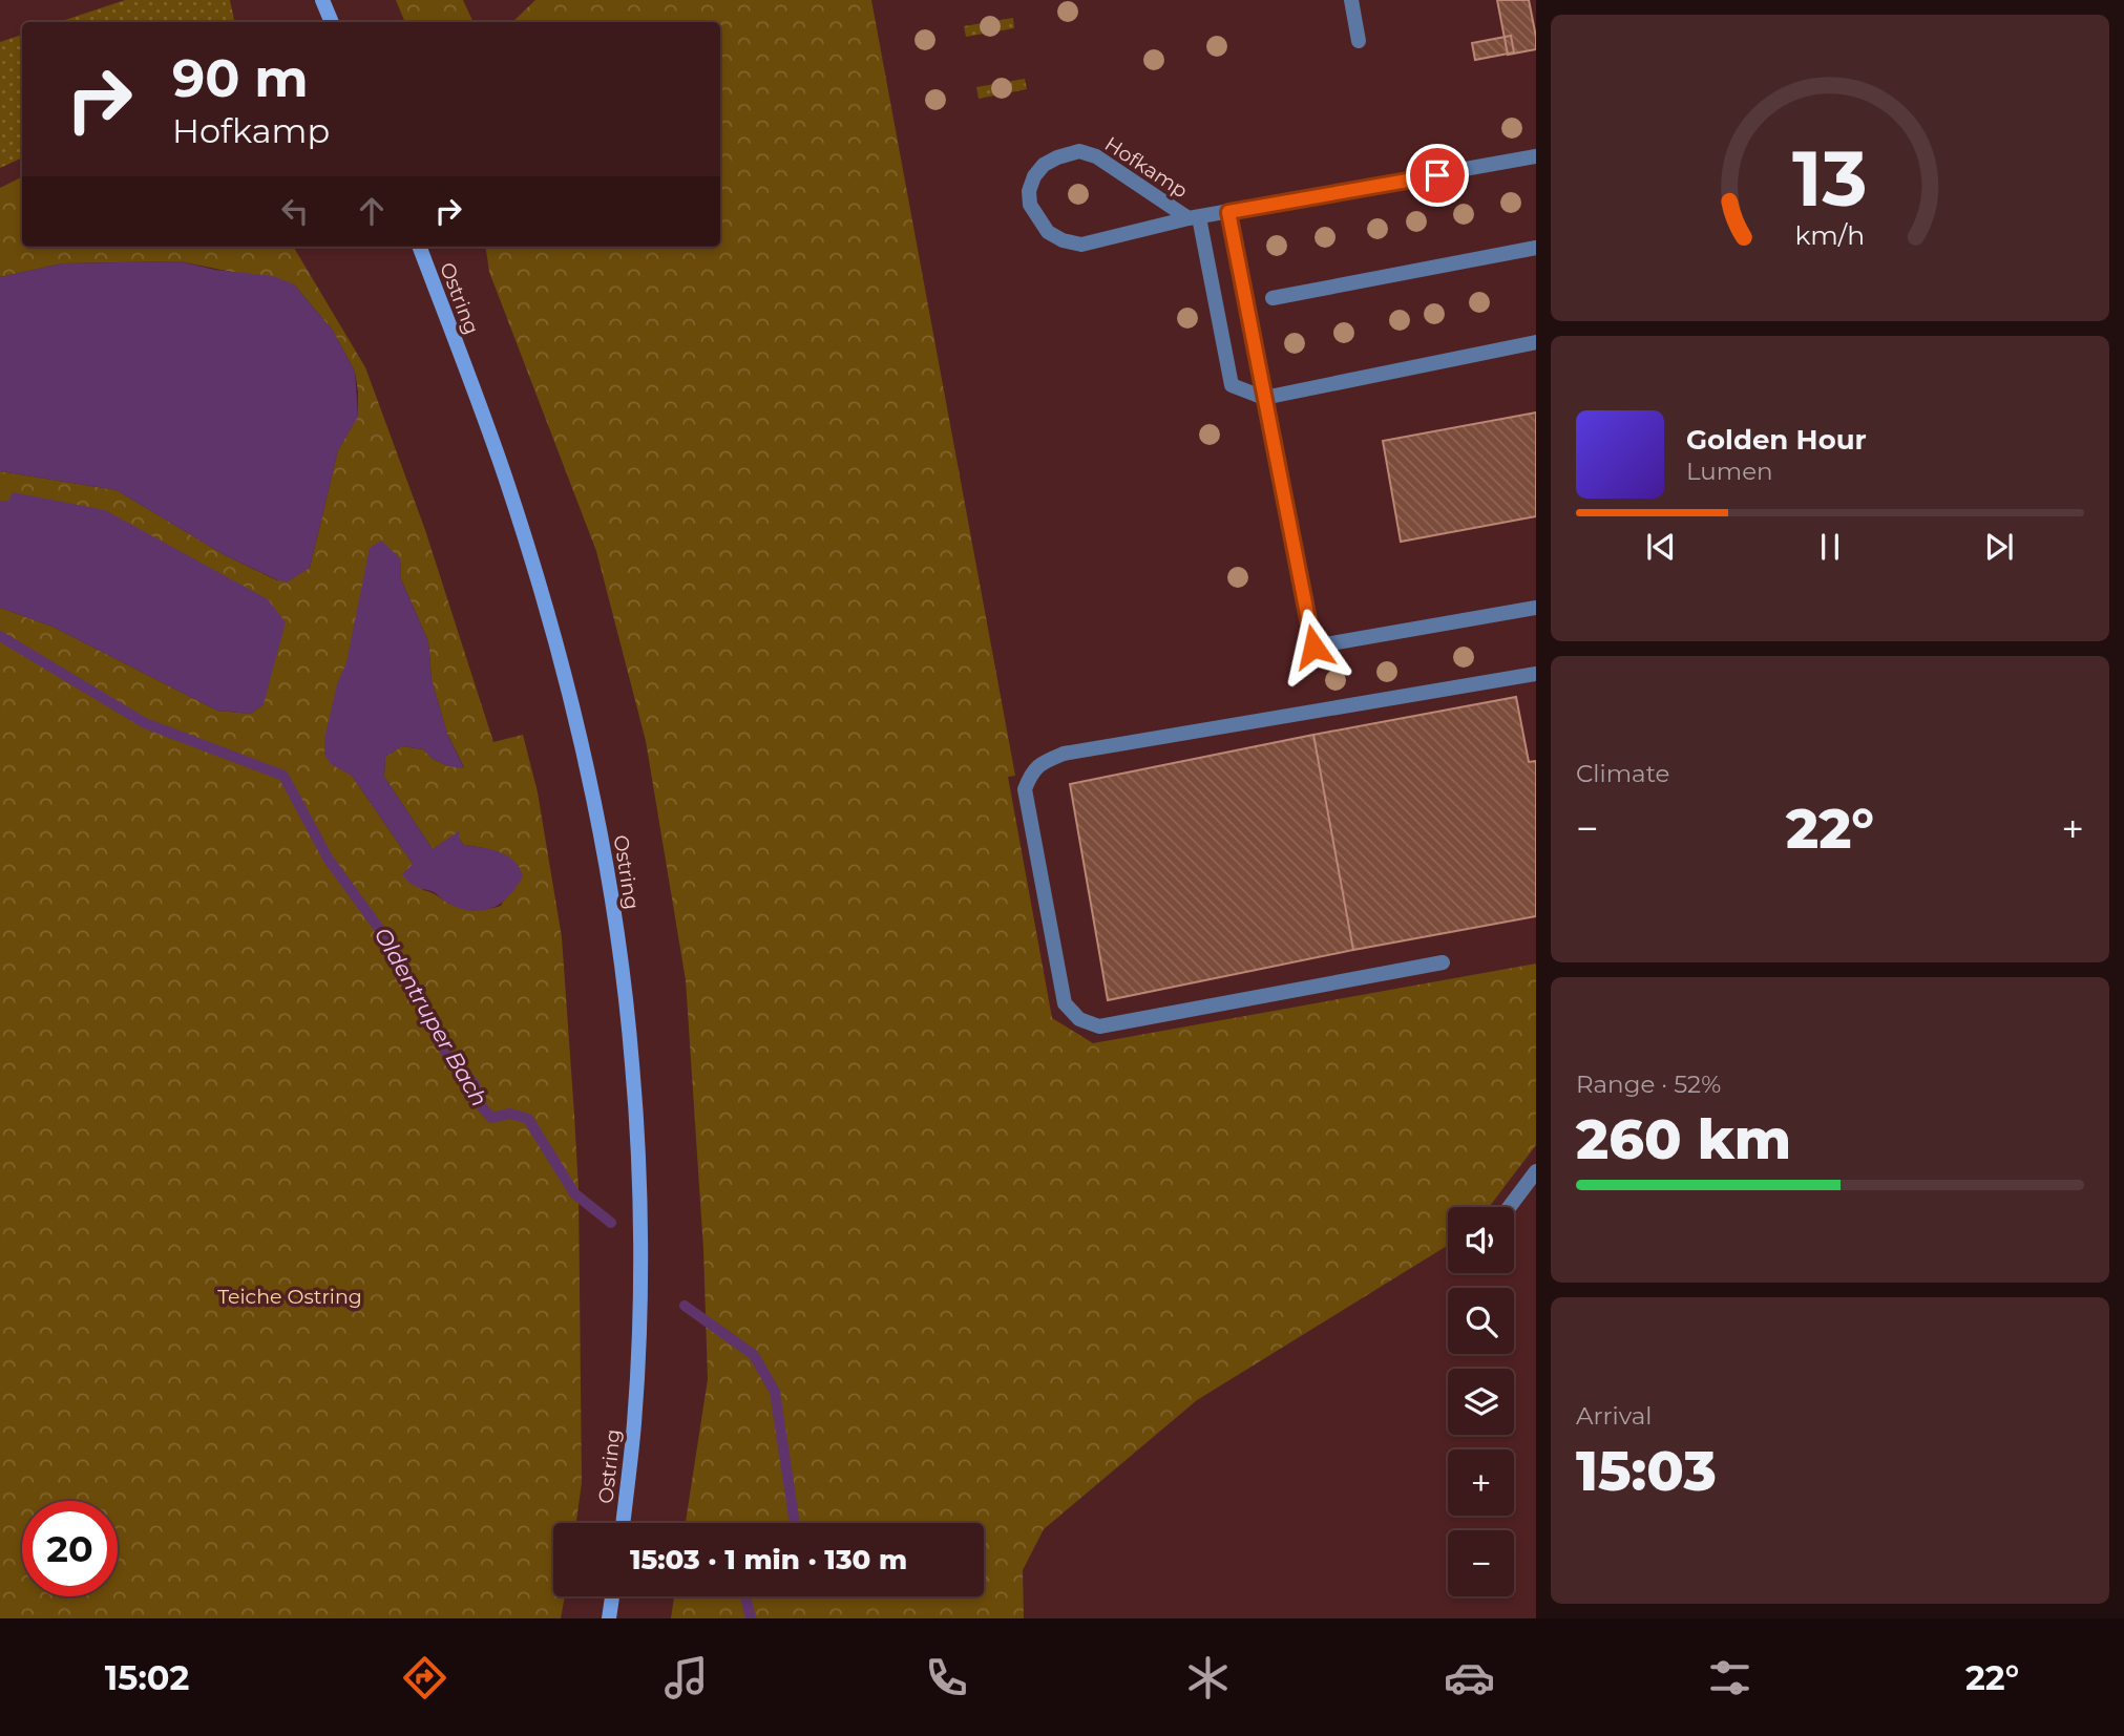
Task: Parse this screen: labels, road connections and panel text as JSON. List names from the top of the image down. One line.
{"streets":{"main road":["Ostring"],"street":["Hofkamp"]},"water":["Oldentruper Bach"],"parks":["Teiche Ostring"],"page":{"turn":["90 m","Hofkamp"],"song":["Golden Hour","Lumen"],"tile":["Climate",["Range · 52%","260 km"],["Arrival","15:03"]],"heat":["−","22°","+"],"map_buttons":["+","−"],"limit":"20","trip":"15:03 · 1 min · 130 m","tabs":["15:02","22°"],"gauge":["13","km/h"]}}
